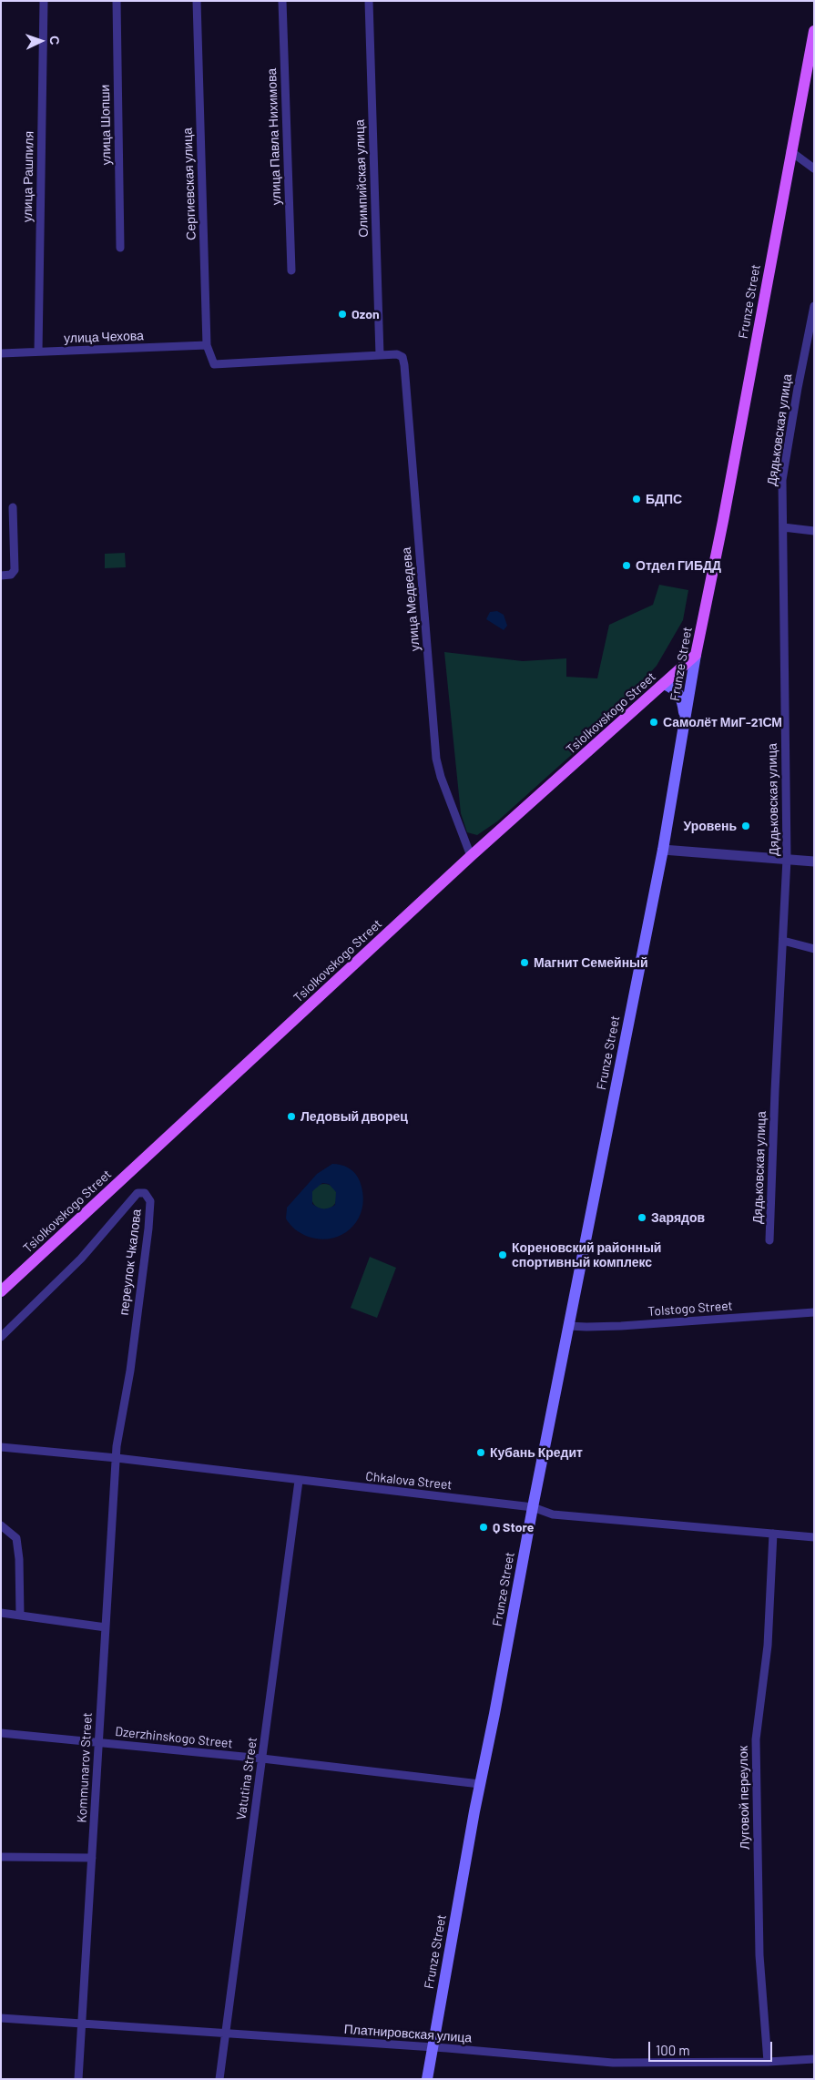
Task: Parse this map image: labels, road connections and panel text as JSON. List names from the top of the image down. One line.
{"streets":{"main road":["Frunze Street","Tsiolkovskogo Street"],"street":["улица Шопши","улица Павла Нихимова","улица Рашпиля","Олимпийская улица","Сергиевская улица","улица Чехова","Дядьковская улица","улица Медведева","переулок Чкалова","Tolstogo Street","Chkalova Street","Dzerzhinskogo Street","Kommunarov Street","Vatutina Street","Луговой переулок","Платнировская улица"]},"crossings":[["улица Рашпиля","улица Чехова"],["Олимпийская улица","Сергиевская улица"],["Олимпийская улица","улица Медведева"],["Сергиевская улица","улица Чехова"],["Сергиевская улица","улица Медведева"],["Frunze Street","Tsiolkovskogo Street"],["Frunze Street","Tolstogo Street"],["Frunze Street","Chkalova Street"],["Frunze Street","Dzerzhinskogo Street"],["Frunze Street","Платнировская улица"],["улица Медведева","Tsiolkovskogo Street"],["переулок Чкалова","Chkalova Street"],["переулок Чкалова","Kommunarov Street"],["Chkalova Street","Kommunarov Street"],["Chkalova Street","Vatutina Street"],["Chkalova Street","Луговой переулок"],["Dzerzhinskogo Street","Kommunarov Street"],["Dzerzhinskogo Street","Vatutina Street"],["Kommunarov Street","Платнировская улица"],["Vatutina Street","Платнировская улица"],["Луговой переулок","Платнировская улица"]],"places":["Ozon","БДПС","Отдел ГИБДД","Самолёт МиГ-21СМ","Уровень","Магнит Семейный","Ледовый дворец","Зарядов","Кореновский районный спортивный комплекс","Кубань Кредит","Q Store"],"scale_bar":"100 m","north":"right"}
